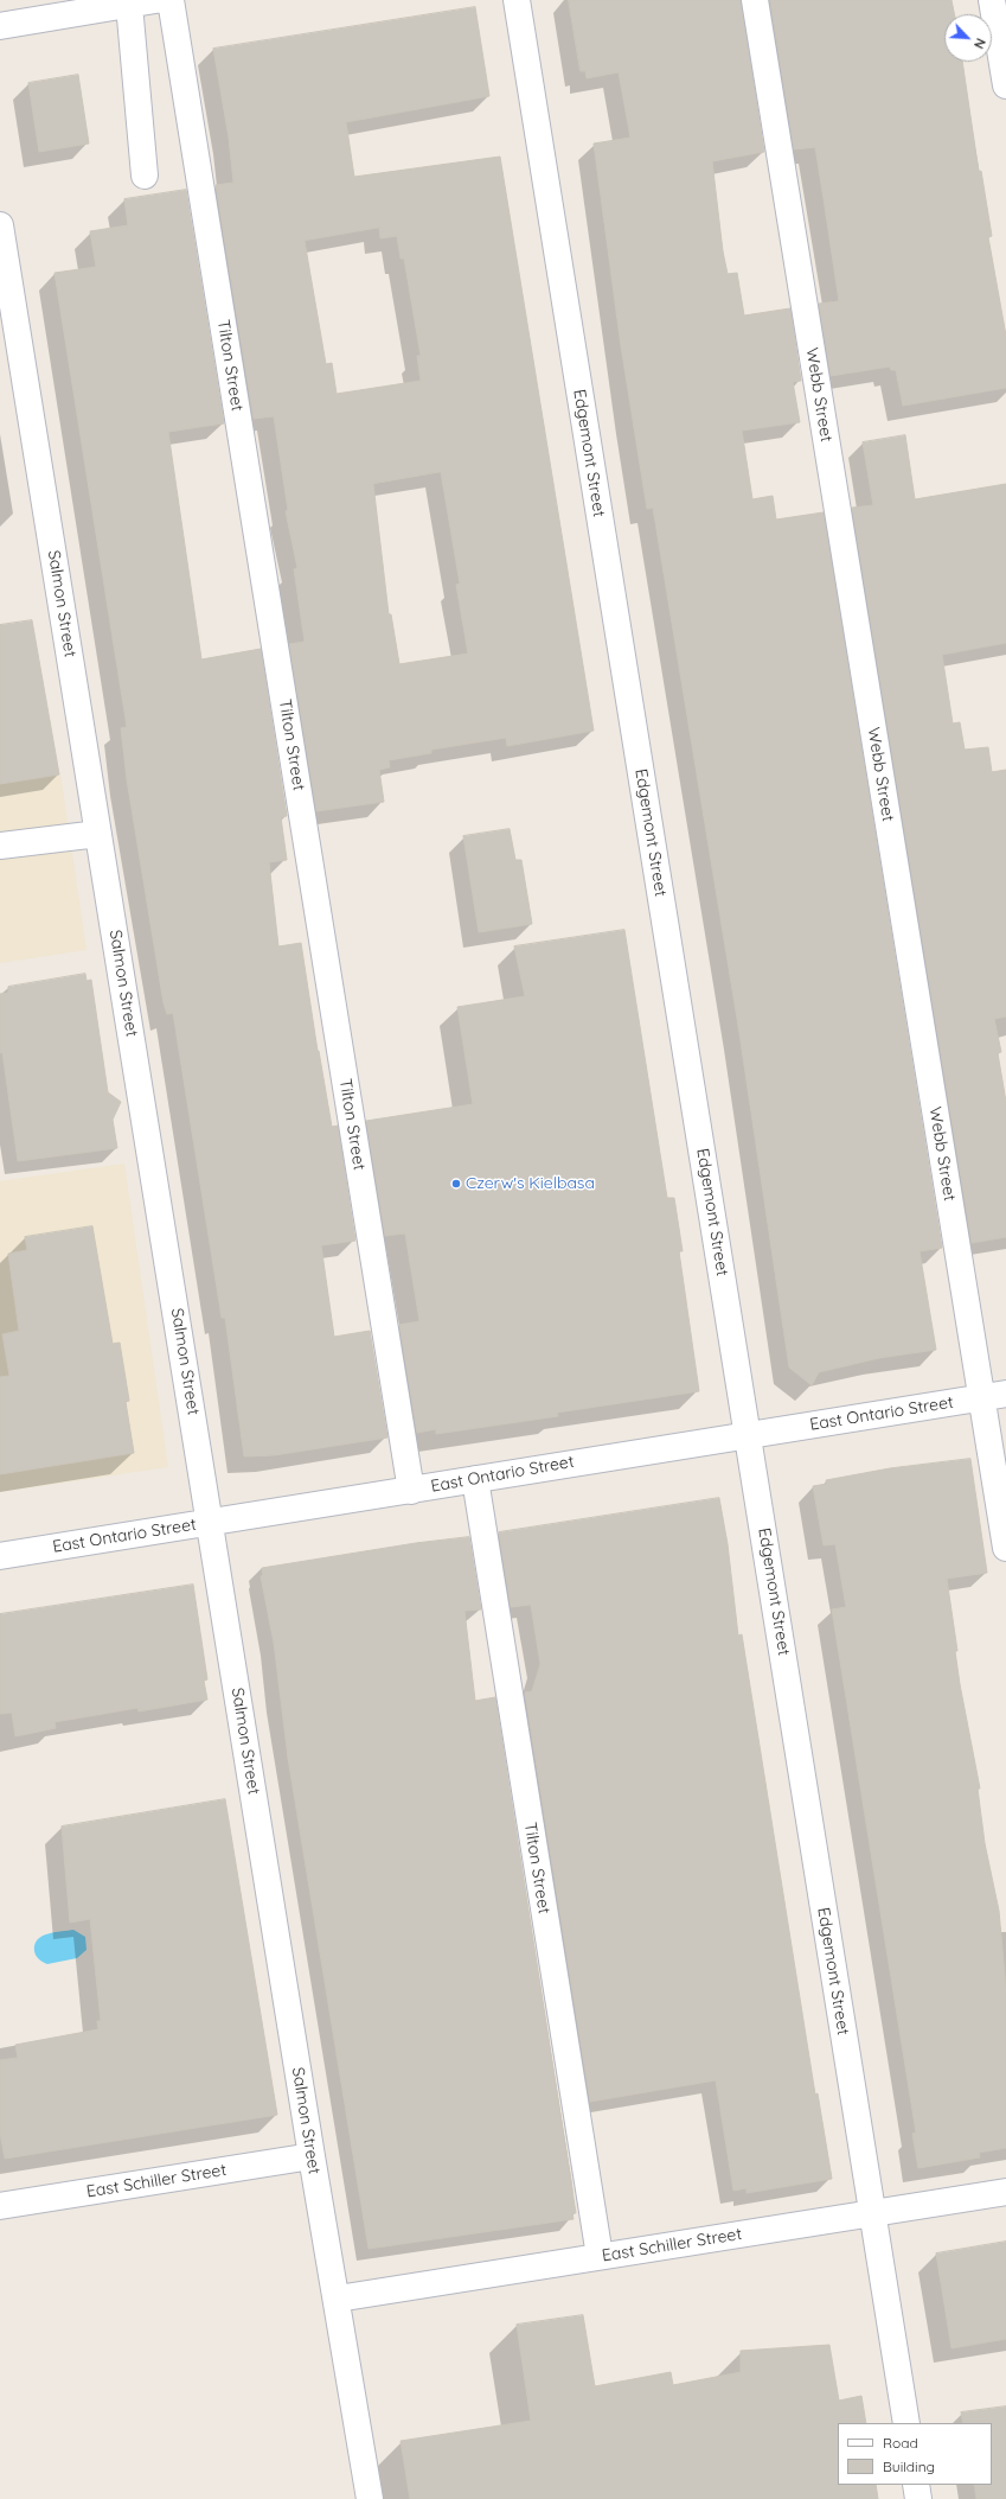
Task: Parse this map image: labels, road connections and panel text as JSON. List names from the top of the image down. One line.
{"streets":{"street":["Tilton Street","Webb Street","Edgemont Street","Salmon Street","East Ontario Street","East Schiller Street"]},"crossings":[["Tilton Street","East Ontario Street"],["Tilton Street","East Schiller Street"],["Webb Street","East Ontario Street"],["Edgemont Street","East Ontario Street"],["Edgemont Street","East Schiller Street"],["Salmon Street","East Ontario Street"],["Salmon Street","East Schiller Street"]],"places":["Czerw's Kielbasa"],"legend":["Road","Building"],"north":"bottom right"}
